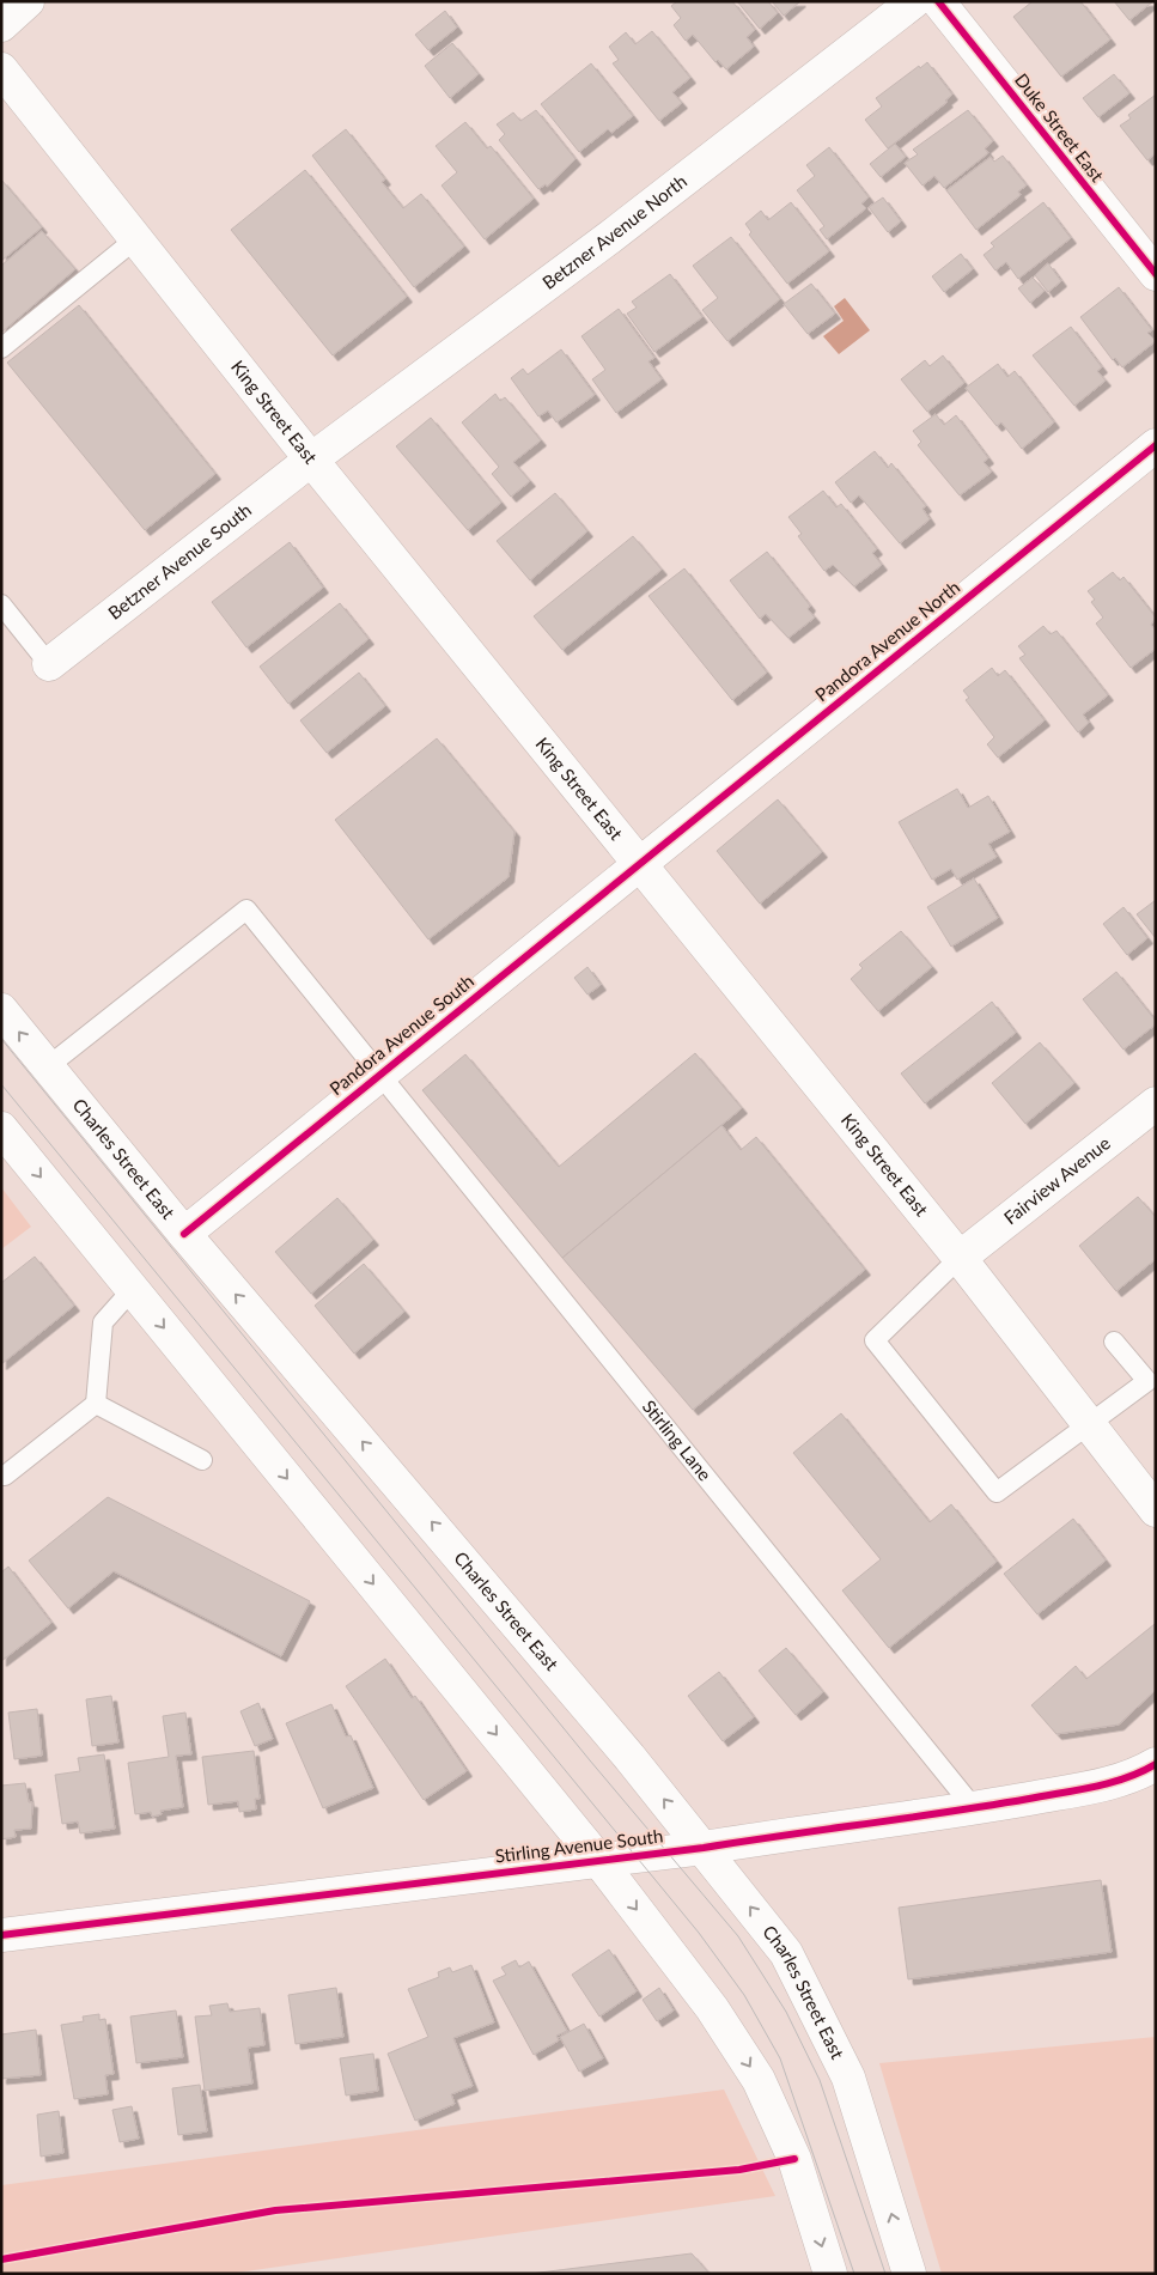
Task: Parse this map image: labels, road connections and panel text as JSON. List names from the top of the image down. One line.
{"streets":{"main road":["Duke Street East","Betzner Avenue North","King Street East","Betzner Avenue South","Pandora Avenue North","Pandora Avenue South","Charles Street East","Fairview Avenue","Stirling Avenue South"],"lane":["Stirling Lane"]},"crossings":[["Betzner Avenue North","King Street East"],["Betzner Avenue North","Betzner Avenue South"],["King Street East","Betzner Avenue South"],["King Street East","Pandora Avenue North"],["King Street East","Pandora Avenue South"],["King Street East","Fairview Avenue"],["Pandora Avenue North","Pandora Avenue South"],["Pandora Avenue South","Charles Street East"],["Pandora Avenue South","Stirling Lane"],["Charles Street East","Stirling Lane"],["Charles Street East","Stirling Avenue South"],["Stirling Lane","Stirling Avenue South"]]}
